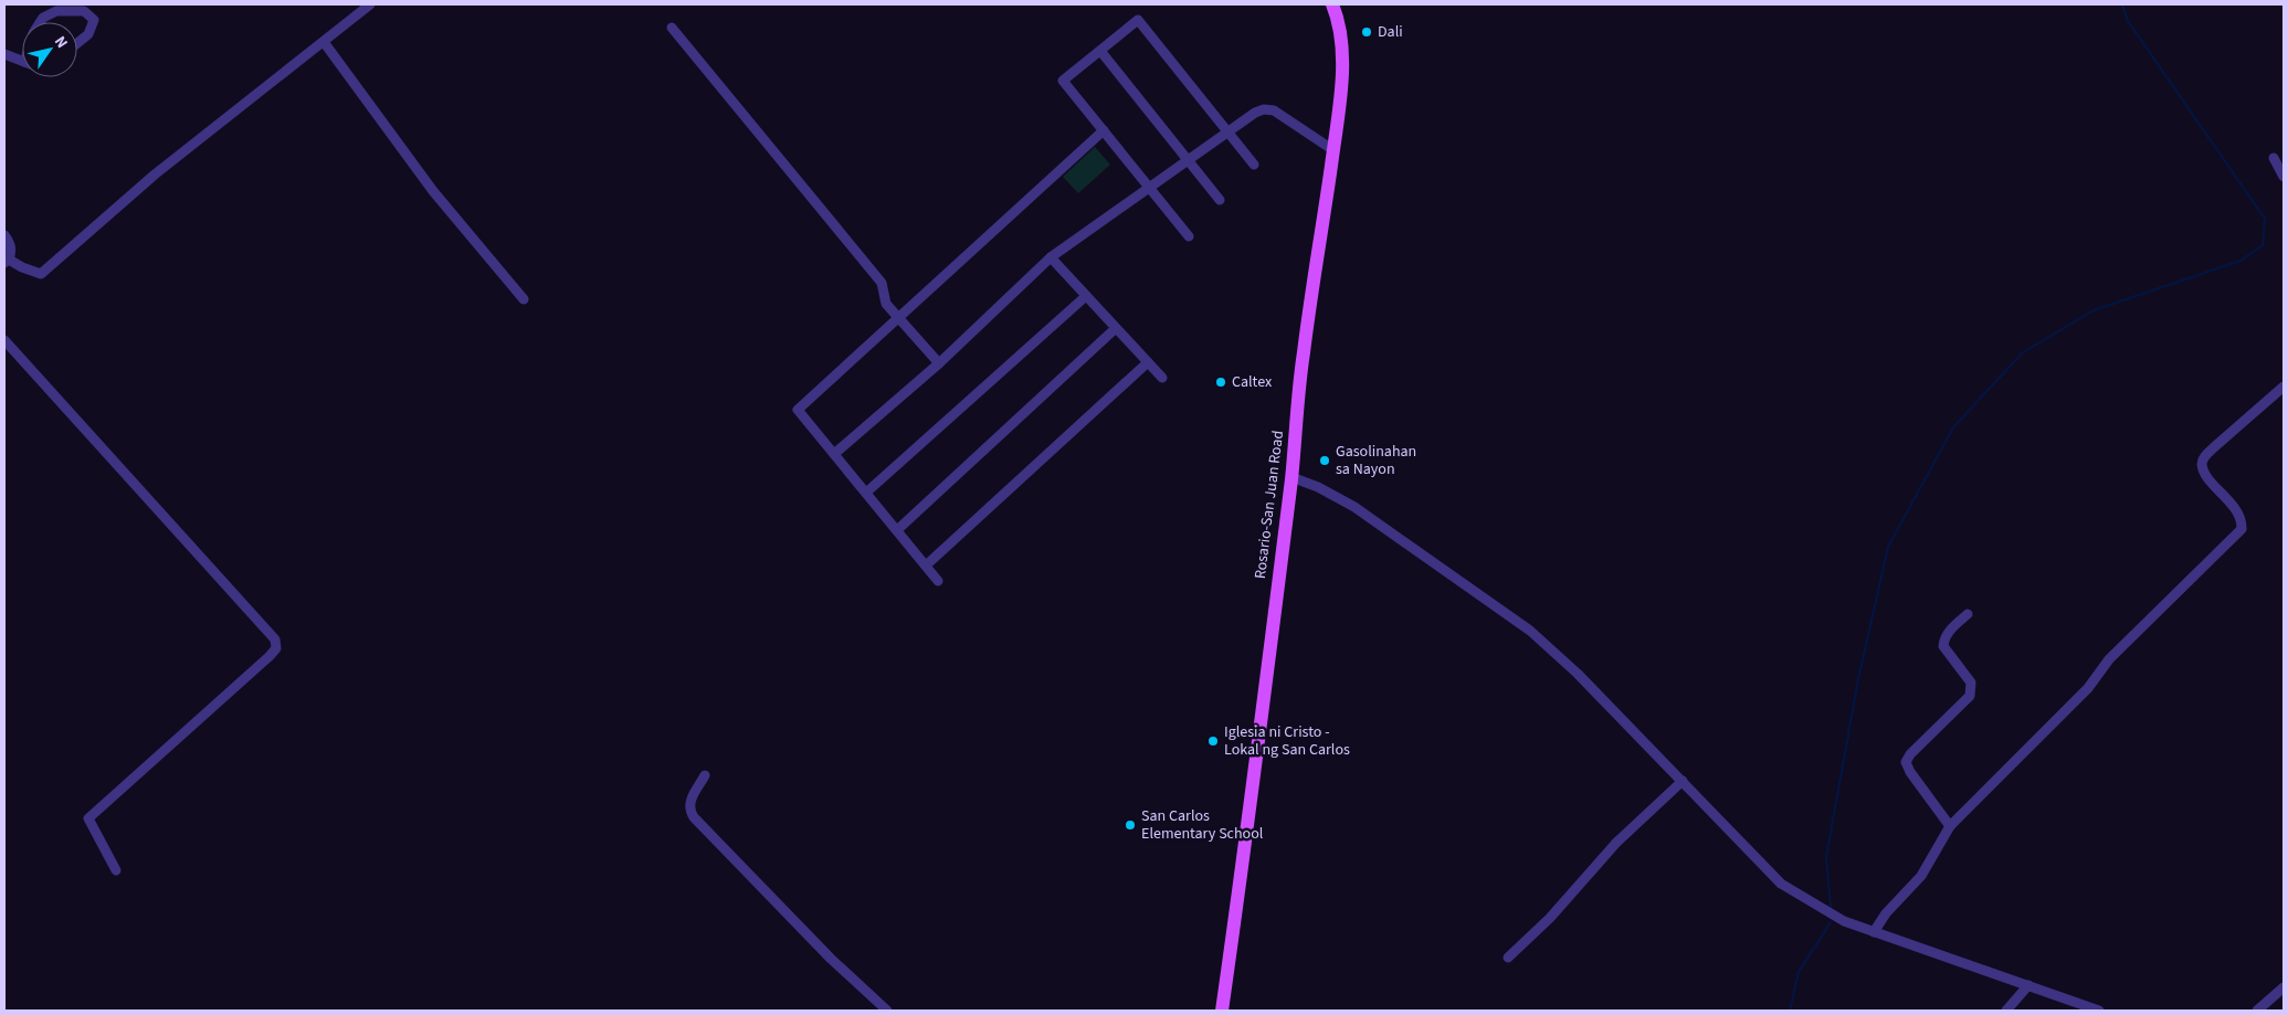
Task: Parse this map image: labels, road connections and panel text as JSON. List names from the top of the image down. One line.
{"streets":{"main road":["Rosario-San Juan Road"]},"places":["Dali","Caltex","Gasolinahan sa Nayon","Iglesia ni Cristo - Lokal ng San Carlos","San Carlos Elementary School"],"north":"top right"}
